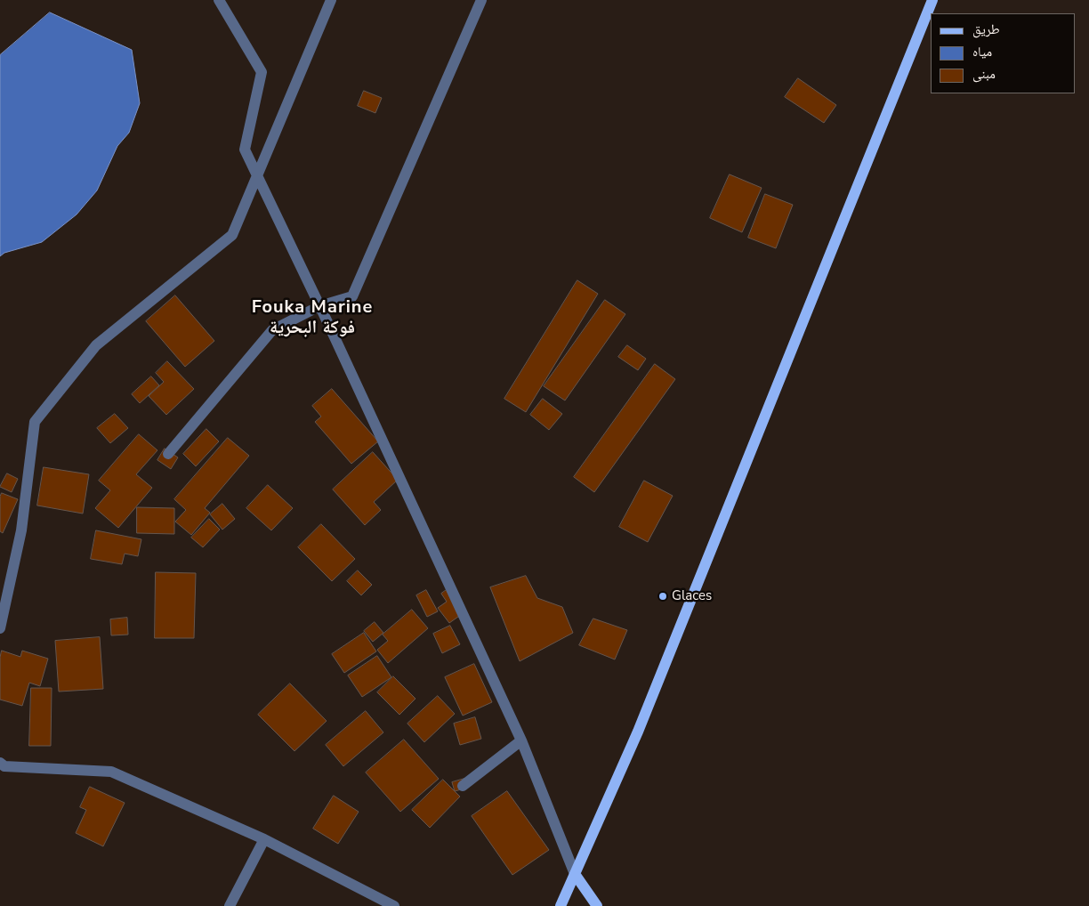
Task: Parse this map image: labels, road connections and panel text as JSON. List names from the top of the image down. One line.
{"districts":["Fouka Marine فوكة البحرية"],"places":["Glaces"],"legend":["طريق","مياه","مبنى"]}
